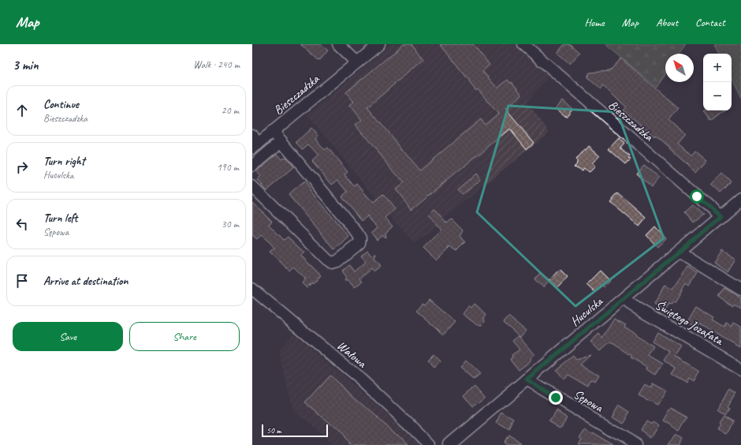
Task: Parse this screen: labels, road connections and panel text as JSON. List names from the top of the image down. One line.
{"streets":{"street":["Bieszczadzka","Huculska","Świętego Jozafata","Wałowa","Sępowa"]},"crossings":[["Bieszczadzka","Huculska"],["Huculska","Świętego Jozafata"],["Huculska","Sępowa"]],"scale_bar":"50 m","north":"top left","page":{"header":"Map","nav":["Home","Map","About","Contact"],"heading":["3 min","Walk · 240 m"],"map_buttons":["+","−"],"list":[["Continue","Bieszczadzka","20 m"],["Turn right","Huculska","190 m"],["Turn left","Sępowa","30 m"],"Arrive at destination"],"buttons":["Save","Share"],"scale":"50 m"}}
